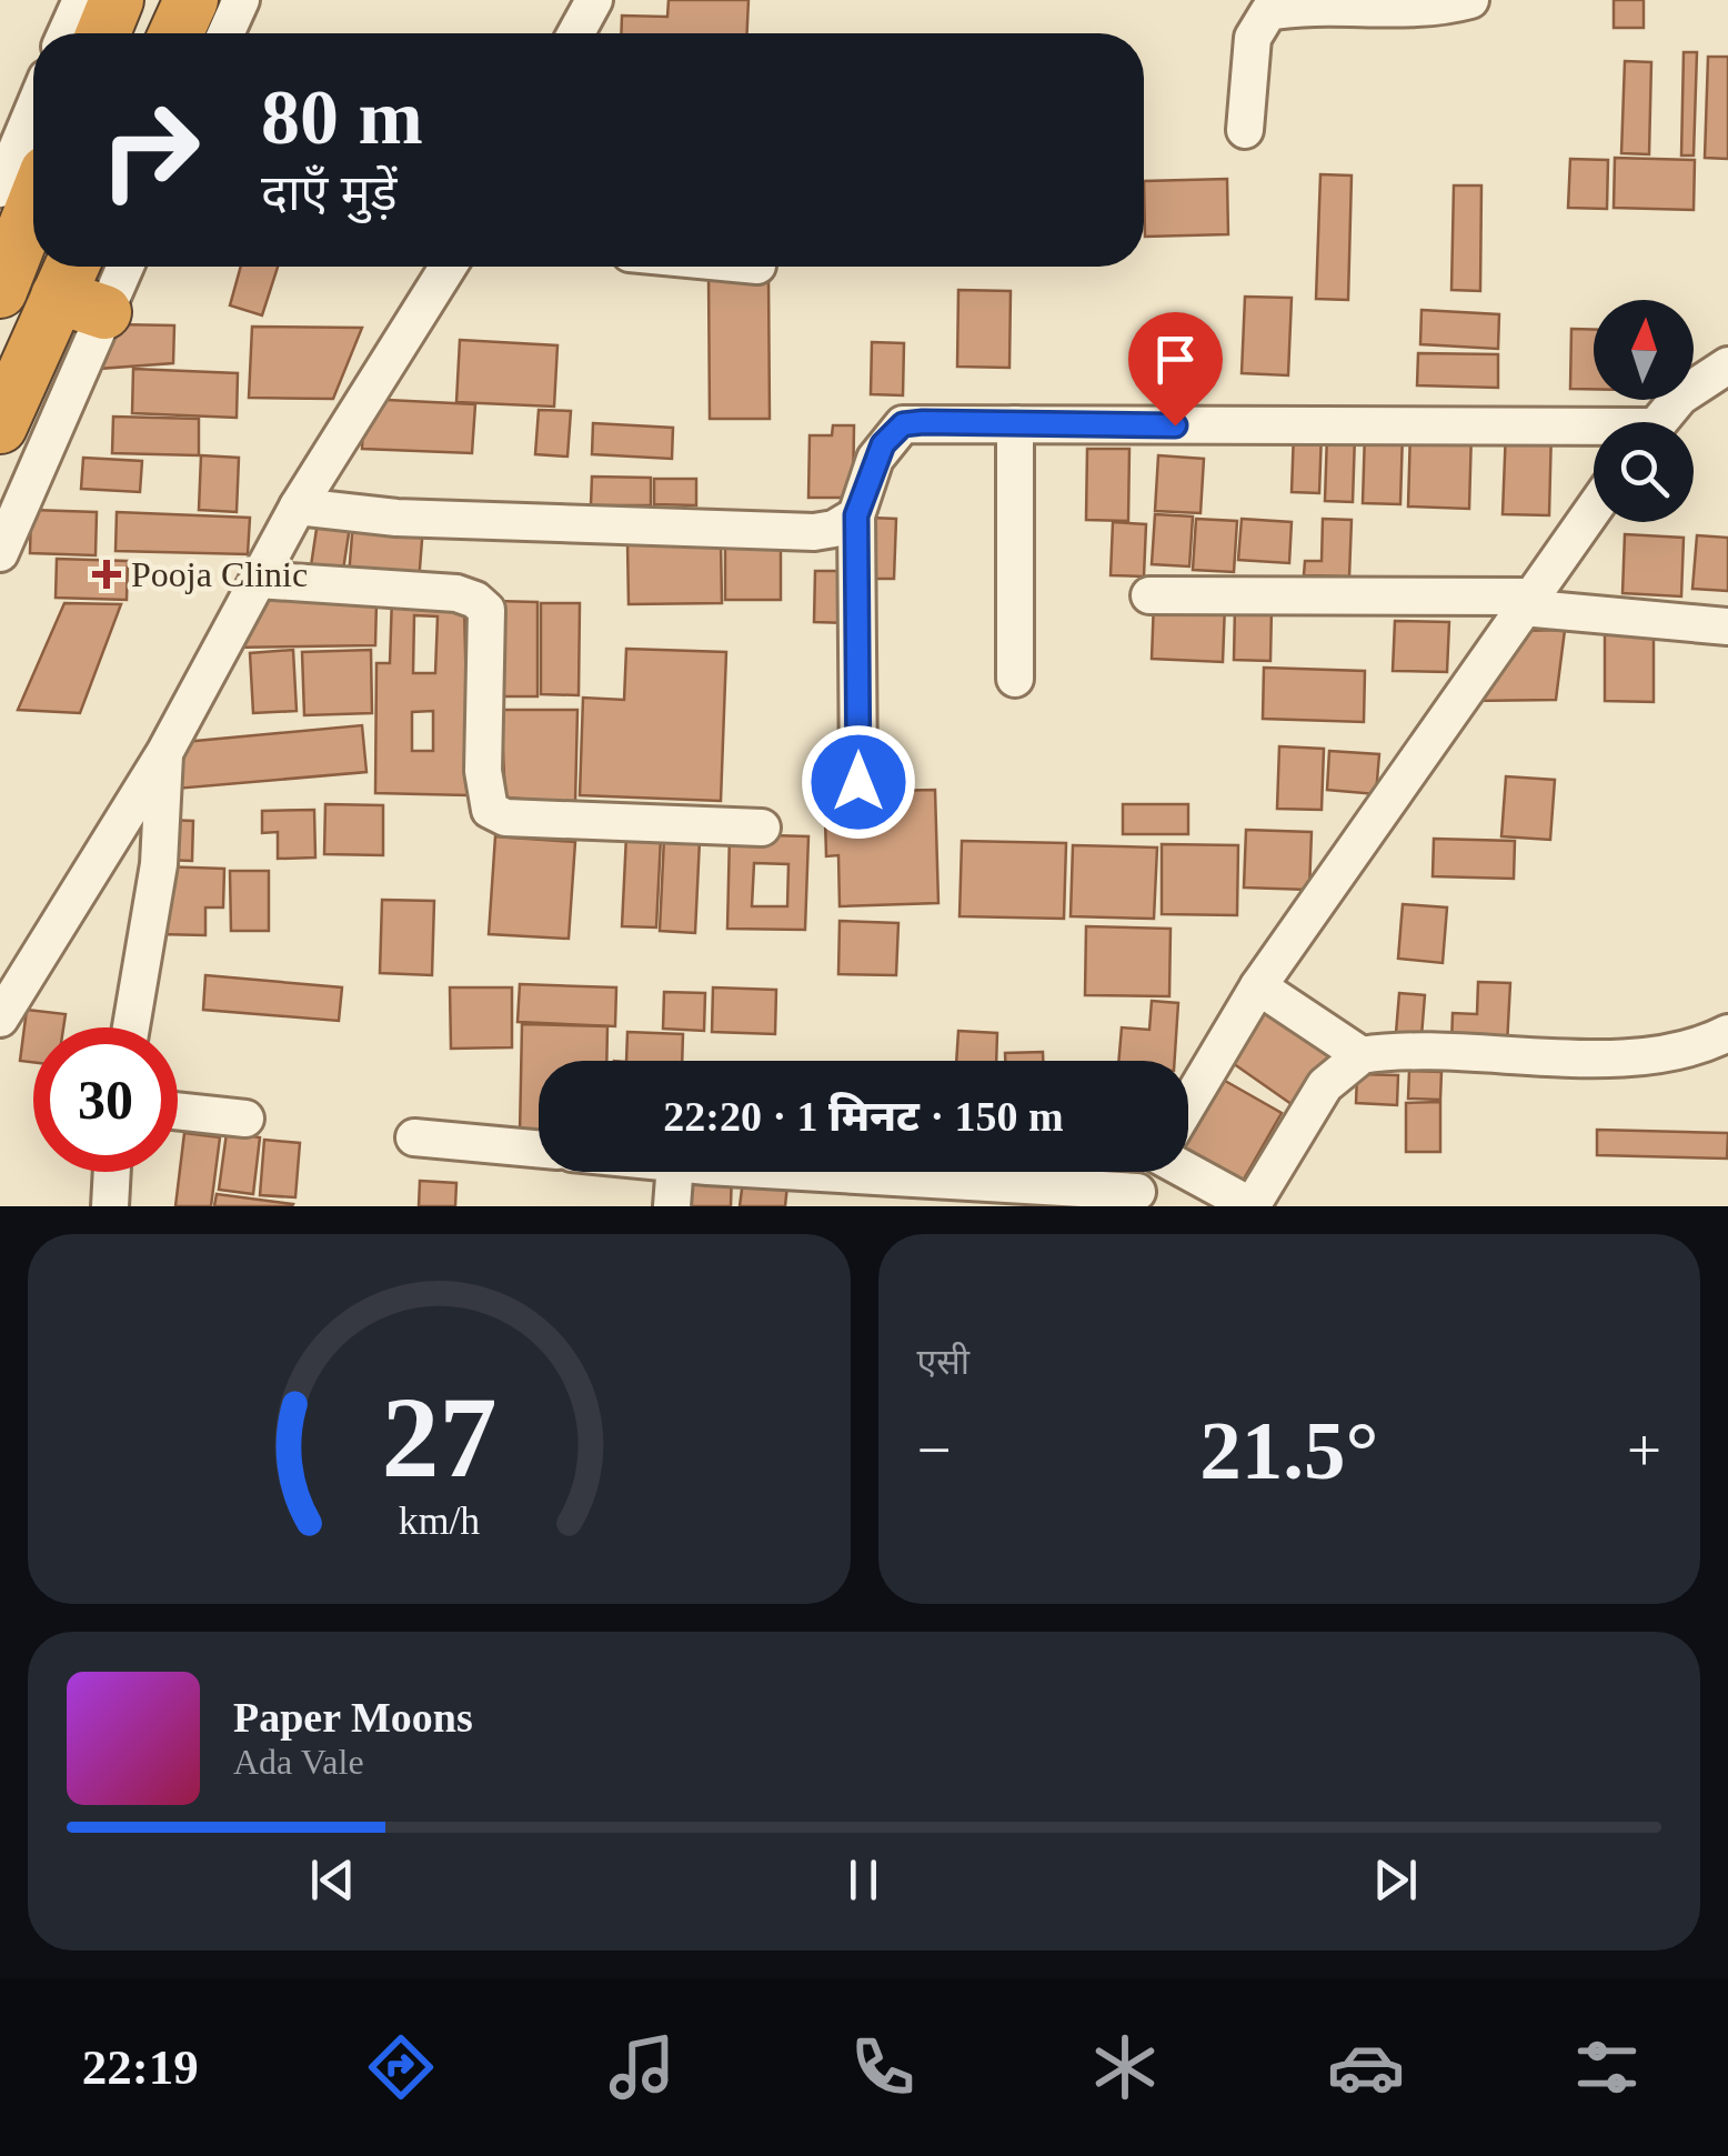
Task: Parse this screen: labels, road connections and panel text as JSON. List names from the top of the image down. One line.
{"places":{"health":["Pooja Clinic"]},"north":"top","page":{"turn":["80 m","दाएँ मुड़ें"],"limit":"30","trip":"22:20 · 1 मिनट · 150 m","tile":"एसी","heat":["−","21.5°","+"],"song":["Paper Moons","Ada Vale"],"tabs":"22:19","gauge":["27","km/h"]}}
